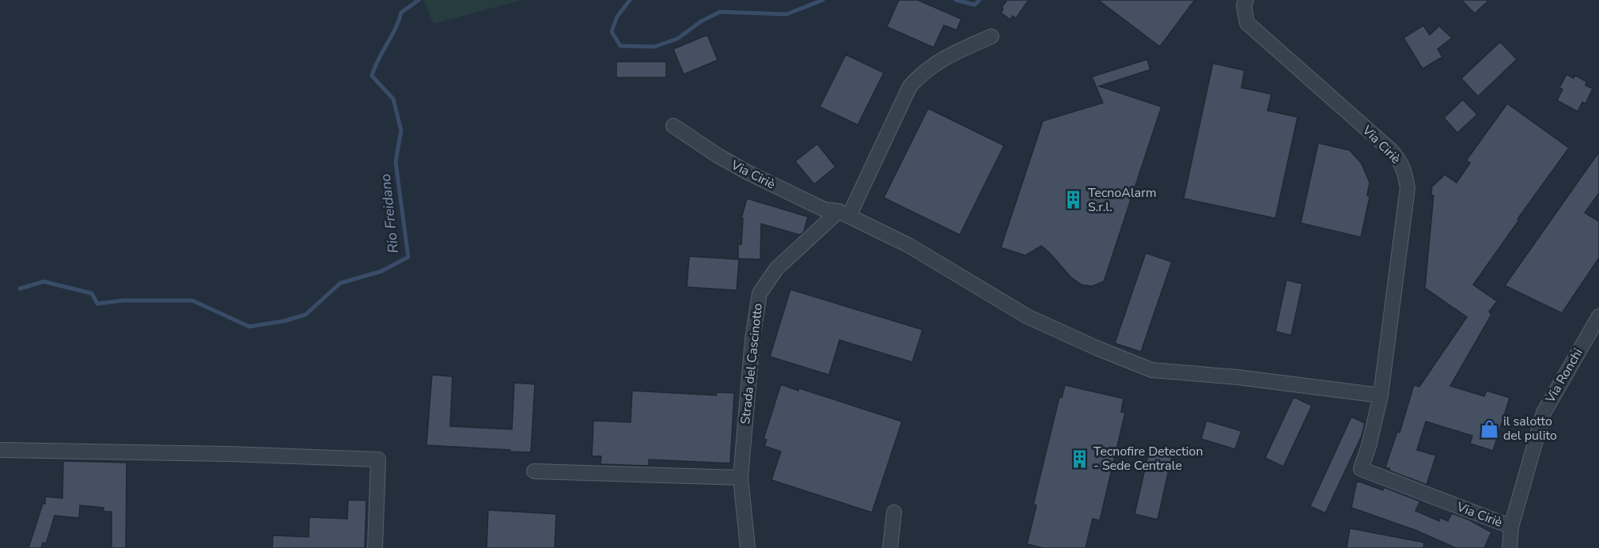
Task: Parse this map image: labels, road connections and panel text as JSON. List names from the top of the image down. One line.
{"streets":{"street":["Via Ciriè","Strada del Cascinotto","Via Ronchi"]},"crossings":[["Via Ciriè","Strada del Cascinotto"],["Via Ciriè","Via Ronchi"]],"water":["Rio Freidano"],"places":{"building":["TecnoAlarm S.r.l.","Tecnofire Detection - Sede Centrale"],"shop":["il salotto del pulito"]}}
